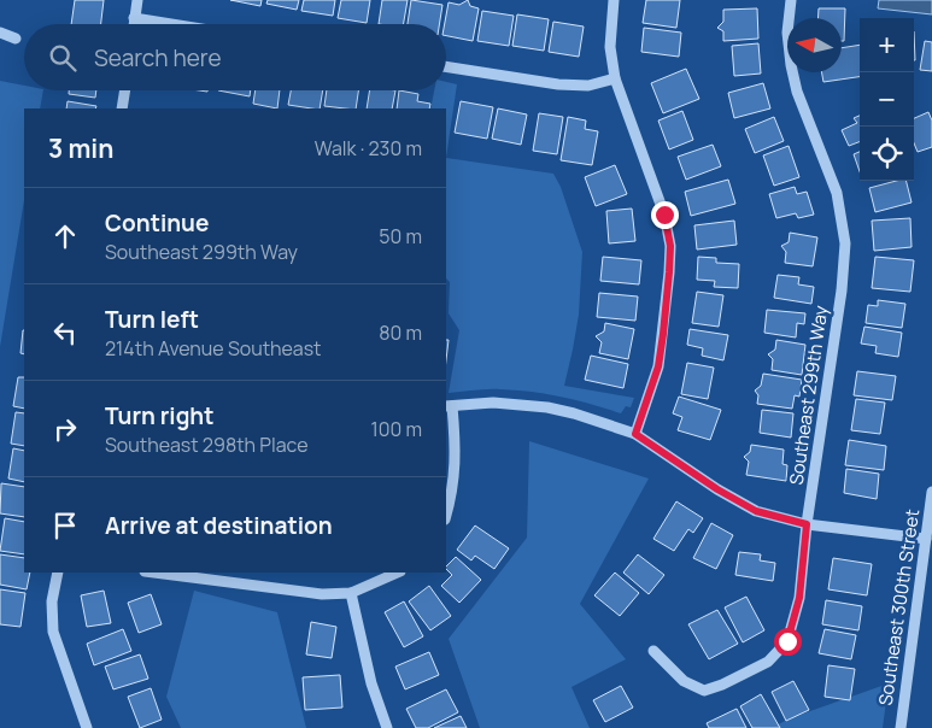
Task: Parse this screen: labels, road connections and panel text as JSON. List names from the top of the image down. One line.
{"streets":{"street":["Southeast 299th Way","Southeast 300th Street"]},"north":"left","page":{"map_buttons":["+","−"],"search":"Search here","heading":["3 min","Walk · 230 m"],"list":[["Continue","Southeast 299th Way","50 m"],["Turn left","214th Avenue Southeast","80 m"],["Turn right","Southeast 298th Place","100 m"],"Arrive at destination"]}}
